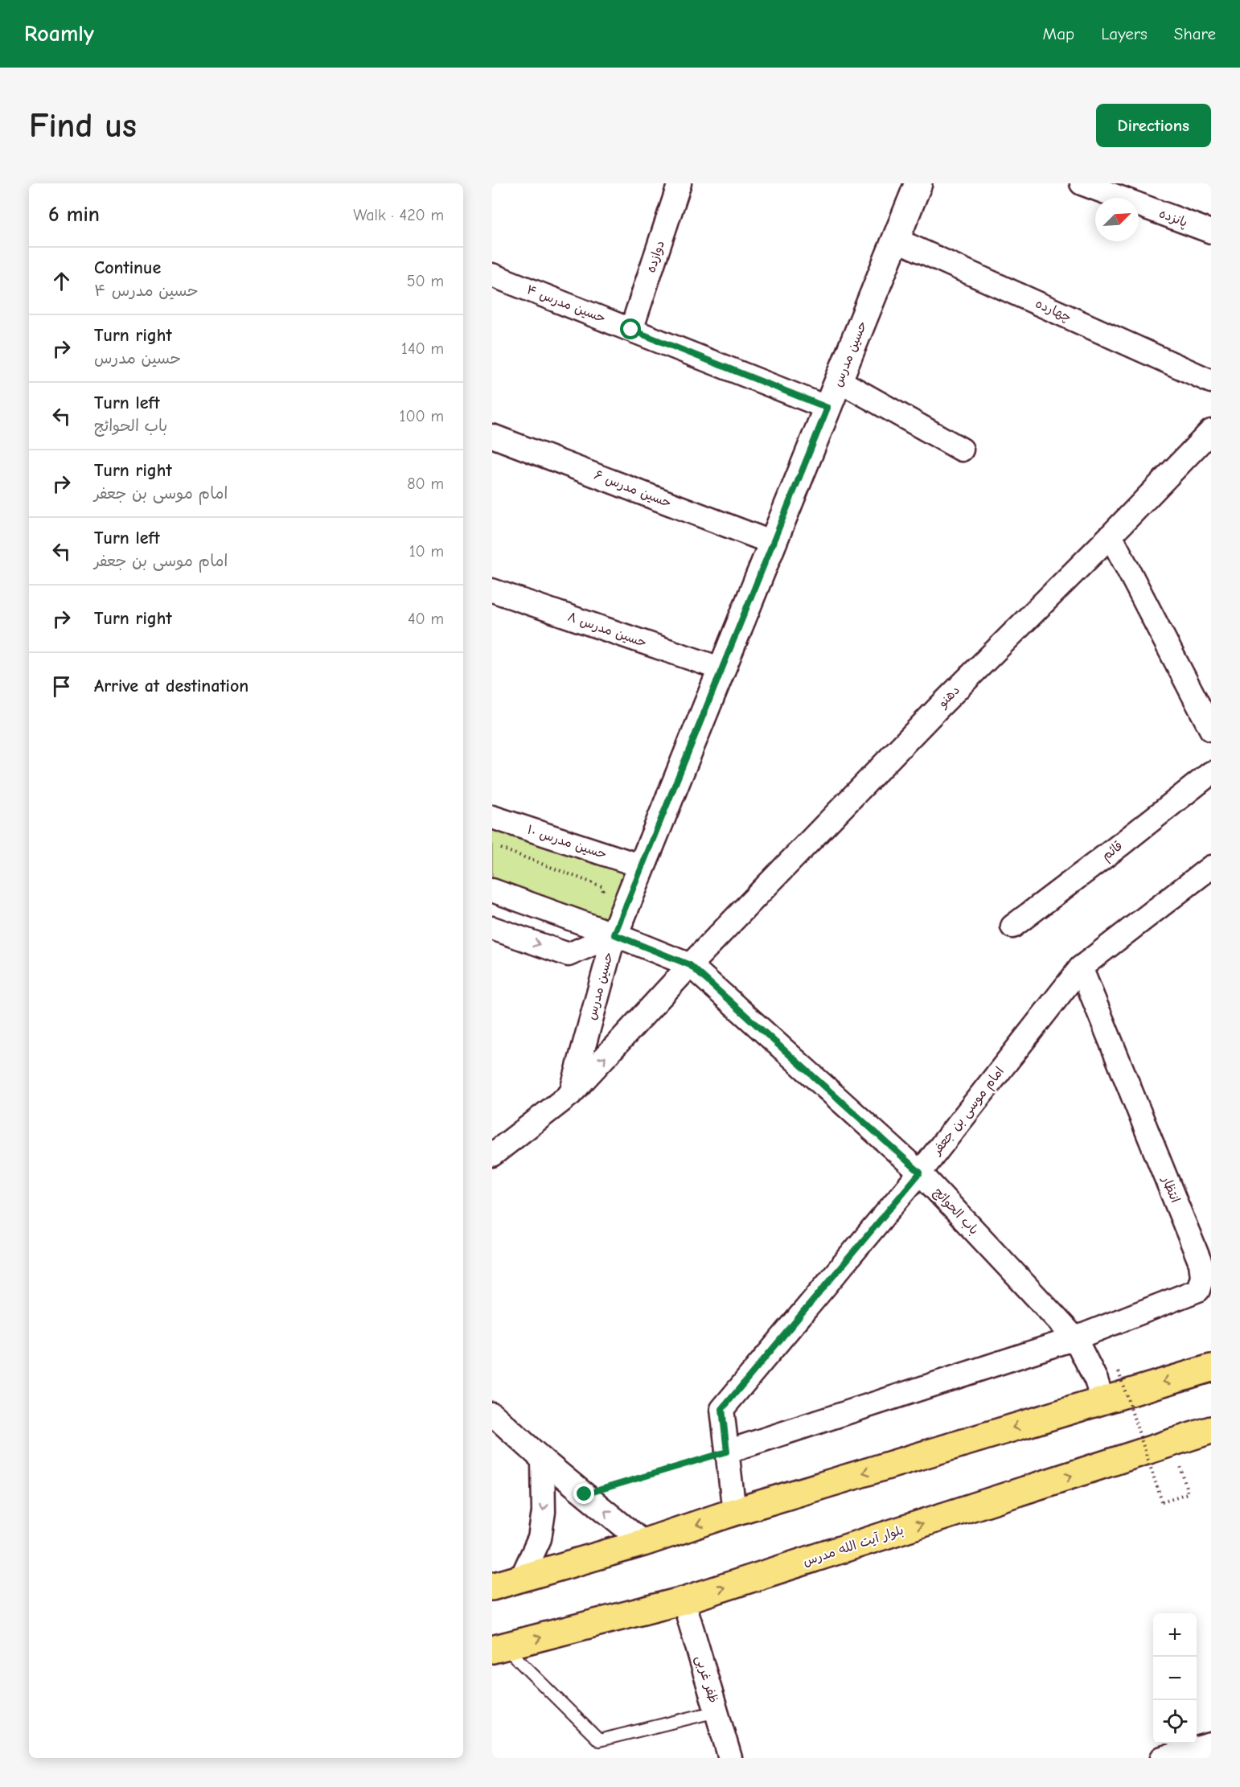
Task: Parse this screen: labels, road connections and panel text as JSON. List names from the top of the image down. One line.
{"streets":{"main road":["بلوار آیت الله مدرس"],"street":["پانزده","دوازده","حسین مدرس ۴","چهارده","حسین مدرس","حسین مدرس ۶","حسین مدرس ۸","دهنو","حسین مدرس ۱۰","قائم","امام موسی بن جعفر","انتظار","باب الحوائج","ظفر غربی"]},"crossings":[["دوازده","حسین مدرس ۴"],["حسین مدرس ۴","حسین مدرس"],["چهارده","حسین مدرس"],["حسین مدرس","حسین مدرس ۶"],["حسین مدرس","حسین مدرس ۸"],["حسین مدرس","حسین مدرس ۱۰"],["حسین مدرس","باب الحوائج"],["دهنو","باب الحوائج"],["امام موسی بن جعفر","انتظار"],["امام موسی بن جعفر","باب الحوائج"],["انتظار","باب الحوائج"],["بلوار آیت الله مدرس","ظفر غربی"]],"north":"top right","page":{"header":"Roamly","nav":["Map","Layers","Share"],"buttons":"Directions","title":"Find us","heading":["6 min","Walk · 420 m"],"list":[["Continue","حسین مدرس ۴","50 m"],["Turn right","حسین مدرس","140 m"],["Turn left","باب الحوائج","100 m"],["Turn right","امام موسی بن جعفر","80 m"],["Turn left","امام موسی بن جعفر","10 m"],["Turn right","40 m"],"Arrive at destination"],"map_buttons":["+","−"]}}
